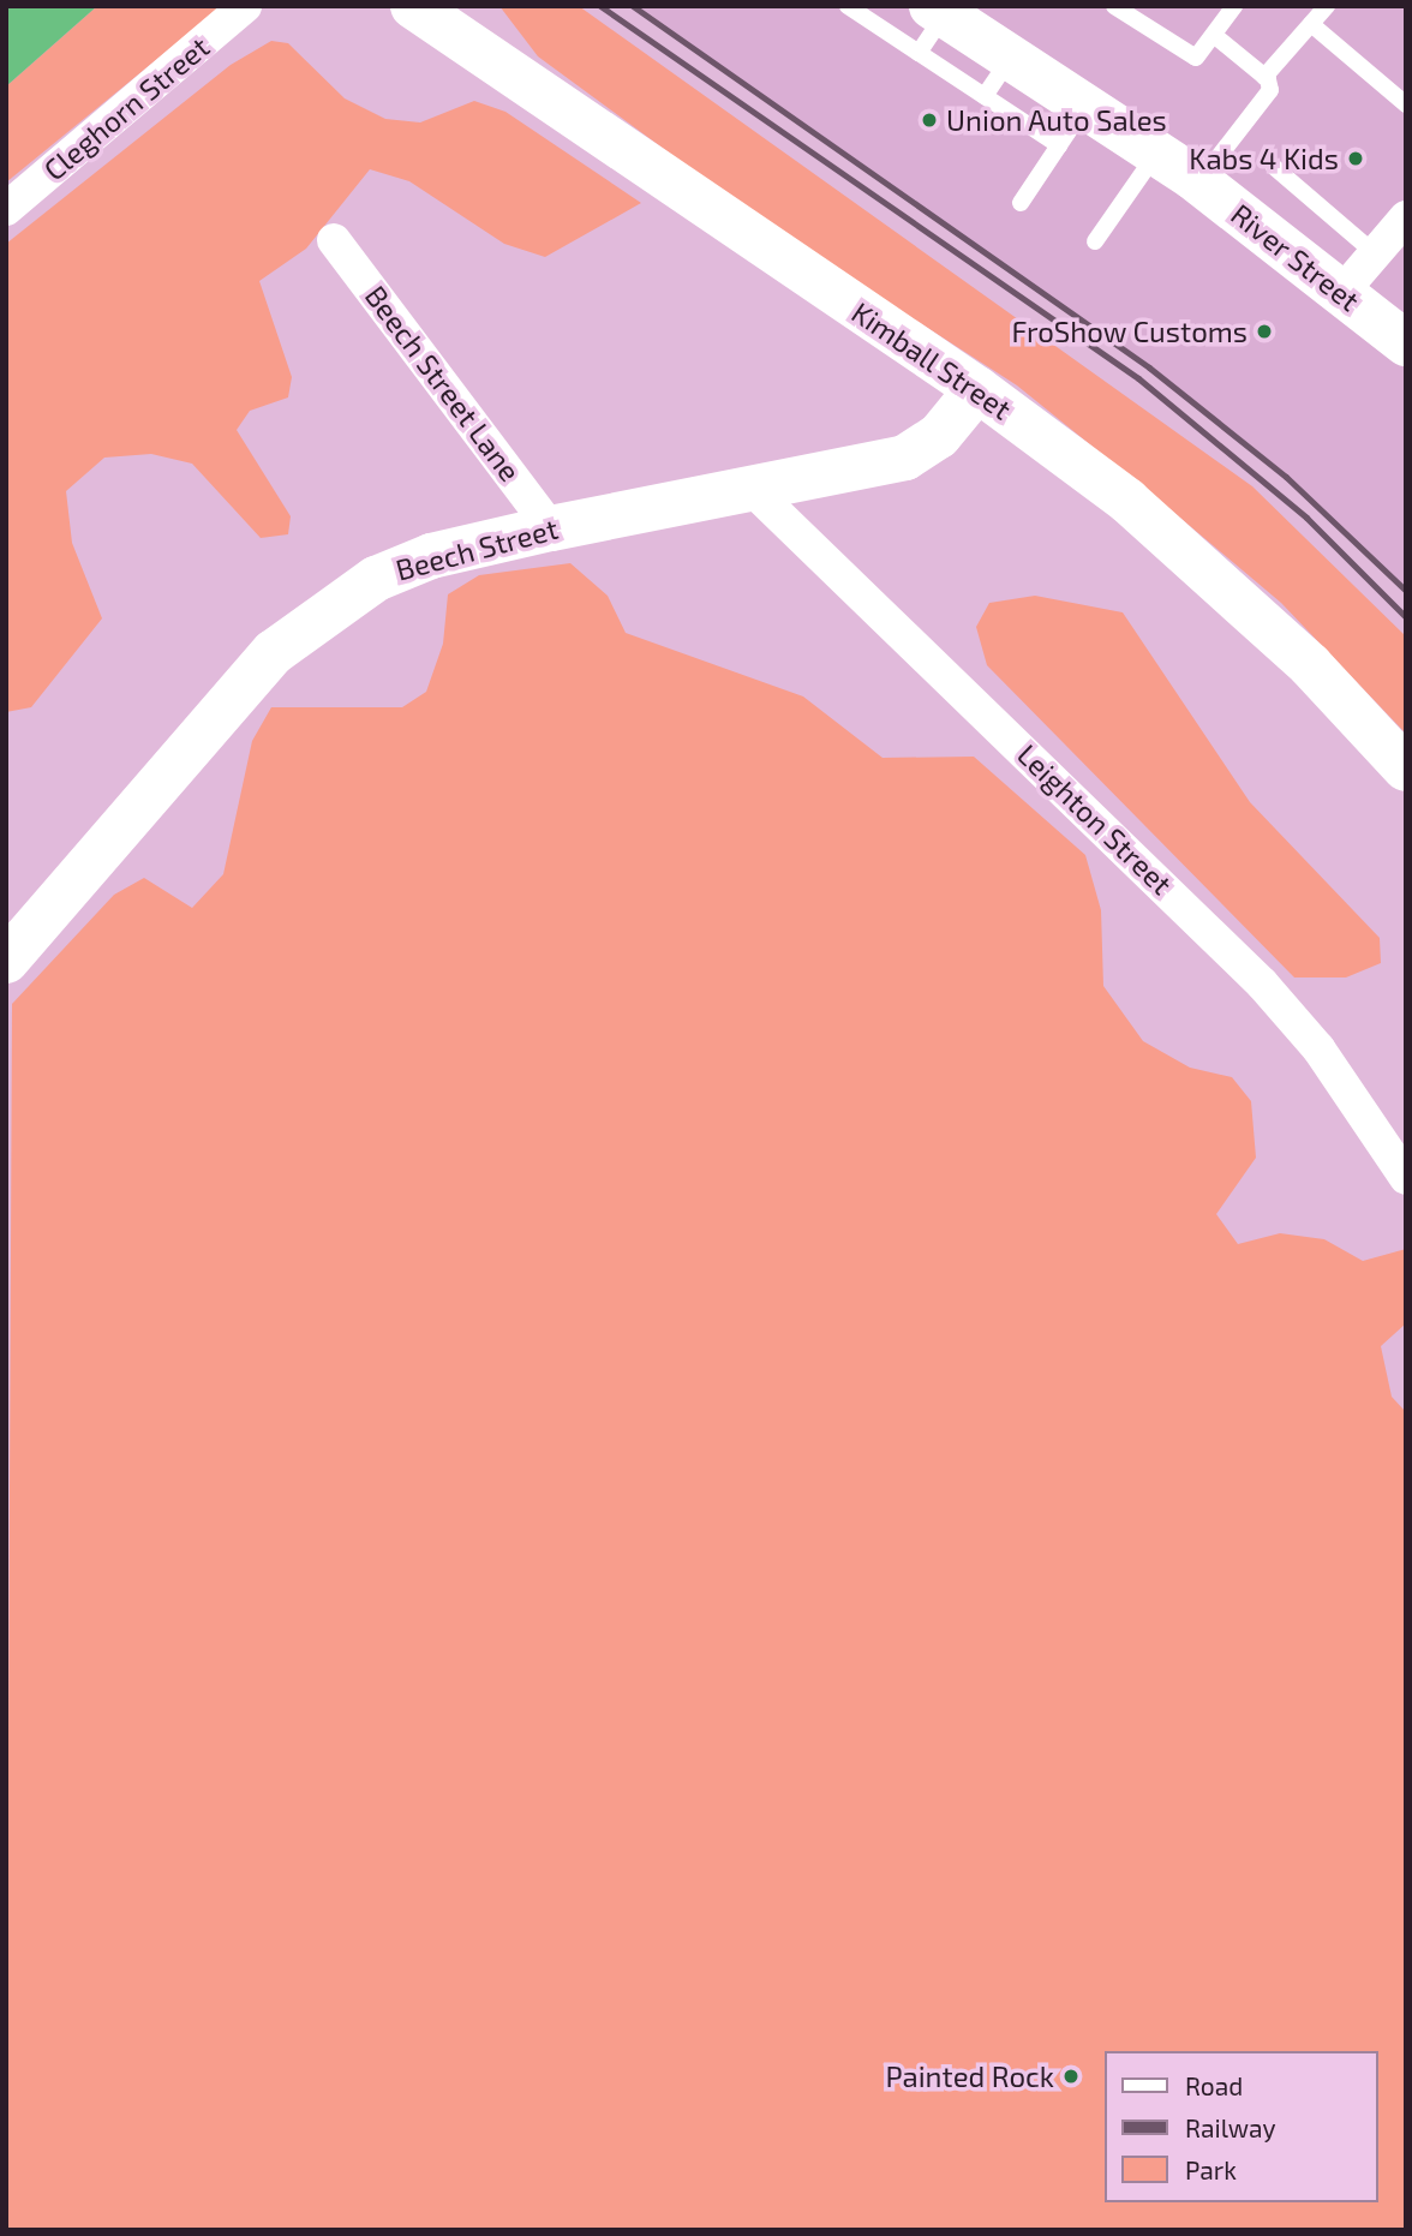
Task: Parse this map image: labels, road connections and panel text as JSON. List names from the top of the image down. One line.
{"streets":{"main road":["River Street","Kimball Street","Beech Street"],"street":["Cleghorn Street","Beech Street Lane","Leighton Street"]},"crossings":[["Kimball Street","Beech Street"],["Beech Street Lane","Beech Street"],["Beech Street","Leighton Street"]],"places":["Union Auto Sales","Kabs 4 Kids","FroShow Customs","Painted Rock"],"legend":["Road","Railway","Park"]}
